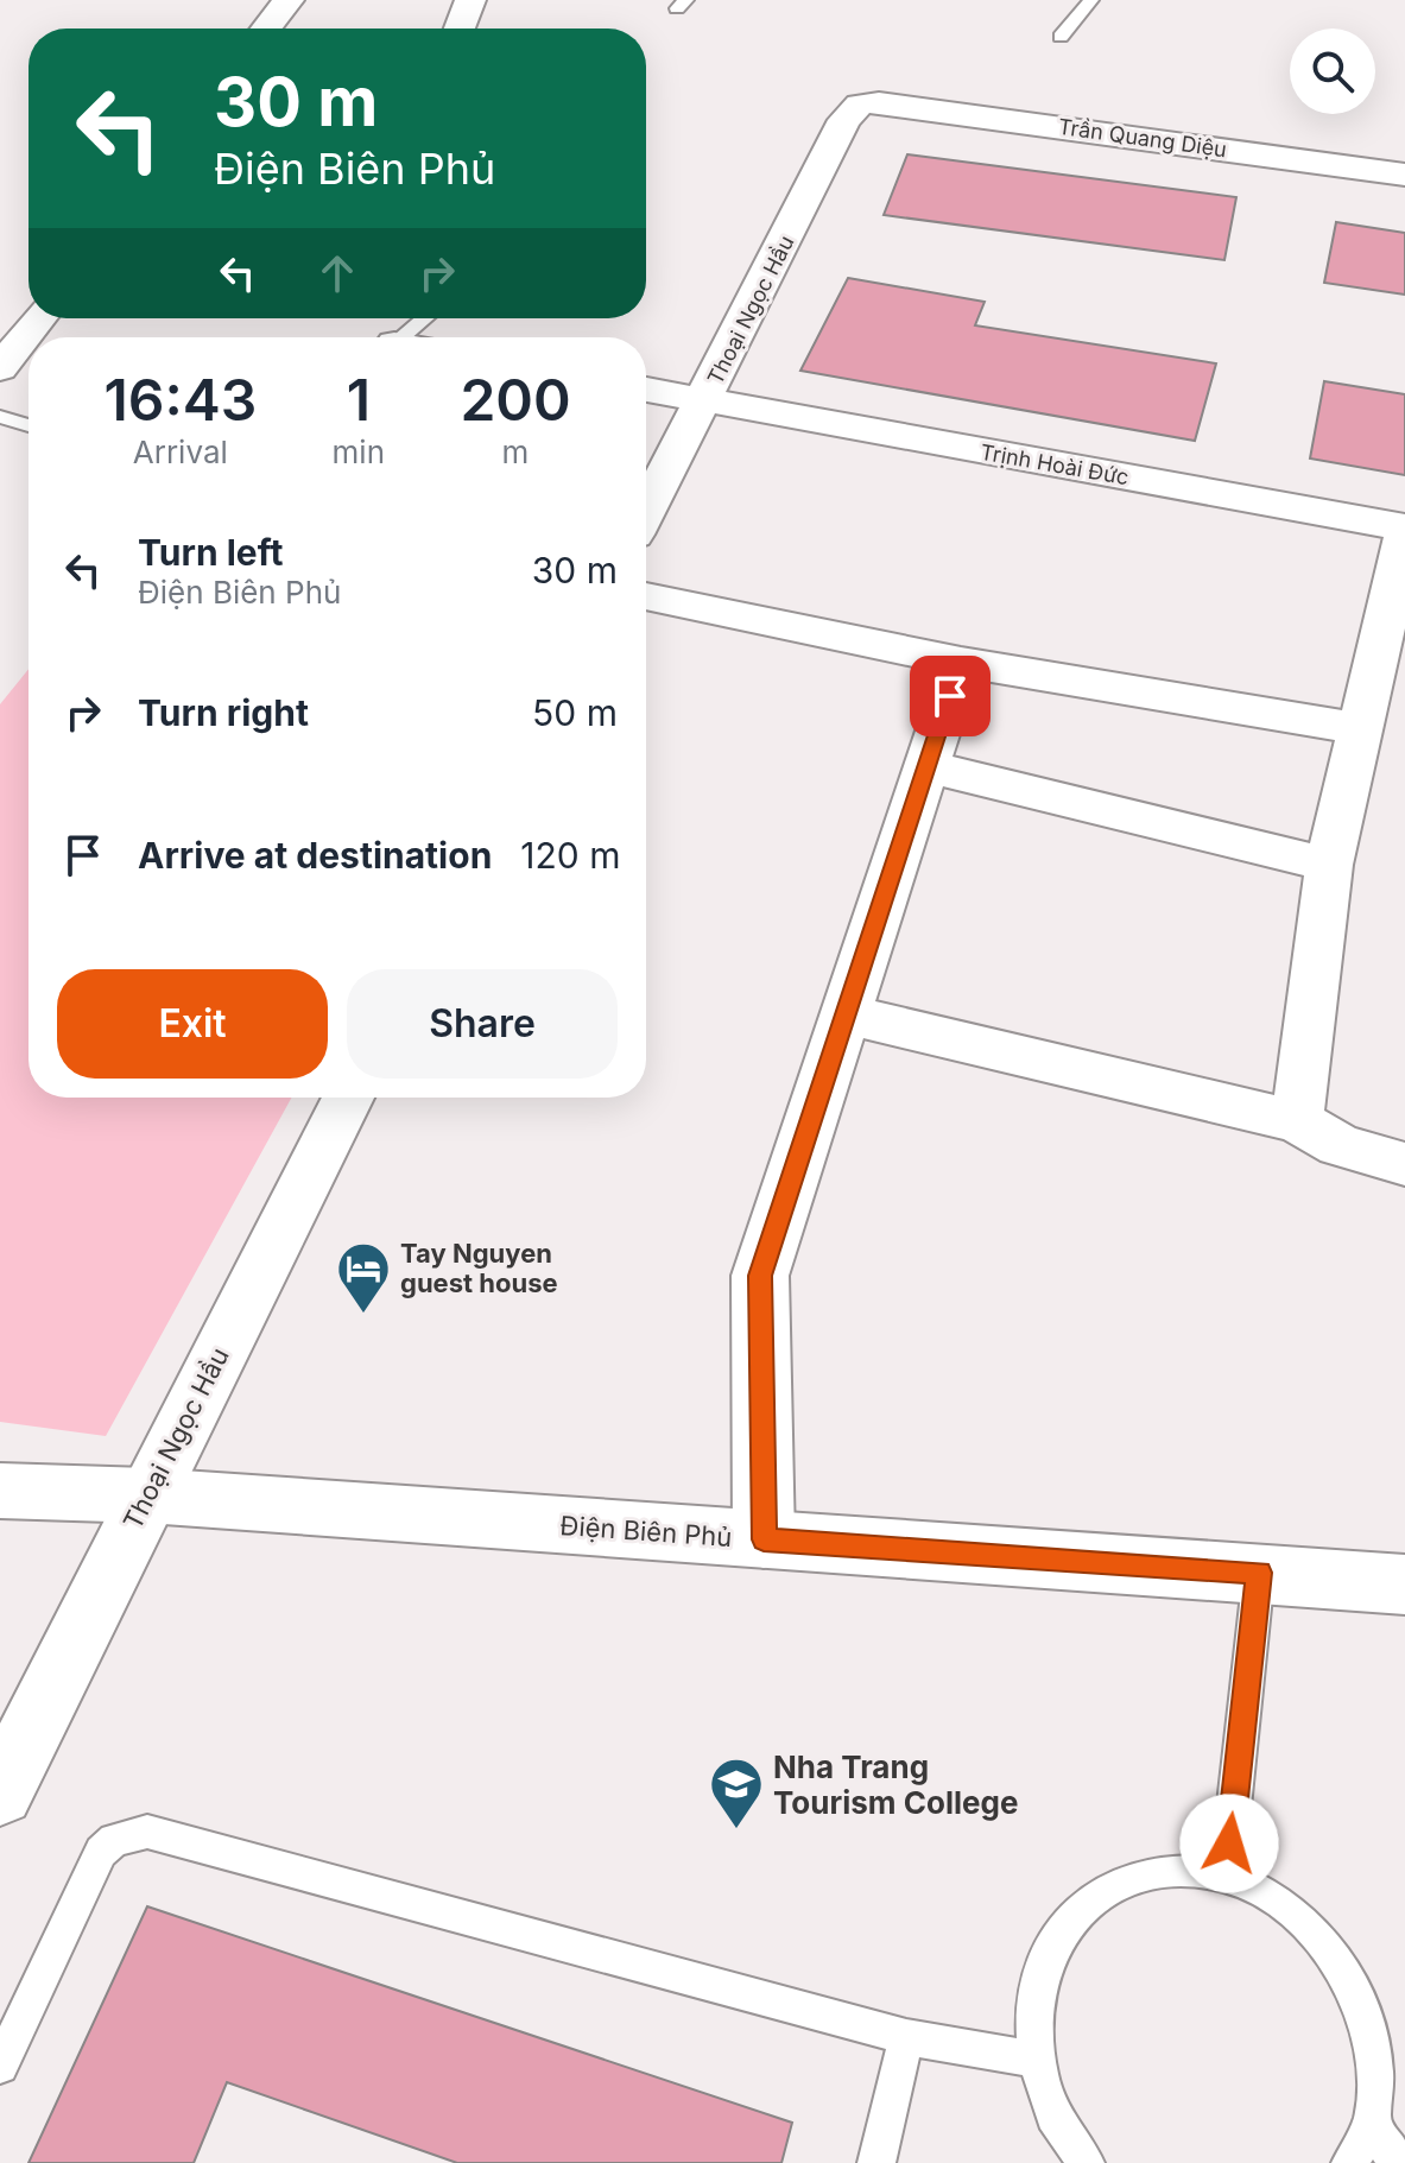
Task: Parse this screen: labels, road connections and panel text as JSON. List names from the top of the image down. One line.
{"streets":{"street":["Trần Quang Diệu","Thoại Ngọc Hầu","Trịnh Hoài Đức","Điện Biên Phủ"]},"crossings":[["Trần Quang Diệu","Thoại Ngọc Hầu"],["Thoại Ngọc Hầu","Trịnh Hoài Đức"],["Thoại Ngọc Hầu","Điện Biên Phủ"]],"places":{"hotel":["Tay Nguyen guest house"],"school or university":["Nha Trang Tourism College"]},"page":{"turn":["30 m","Điện Biên Phủ"],"eta":["16:43","Arrival","1","min","200","m"],"list":[{"name":"Turn left","note":"Điện Biên Phủ","value":"30 m"},{"name":"Turn right","value":"50 m"},{"name":"Arrive at destination","value":"120 m"}],"buttons":["Exit","Share"]}}
